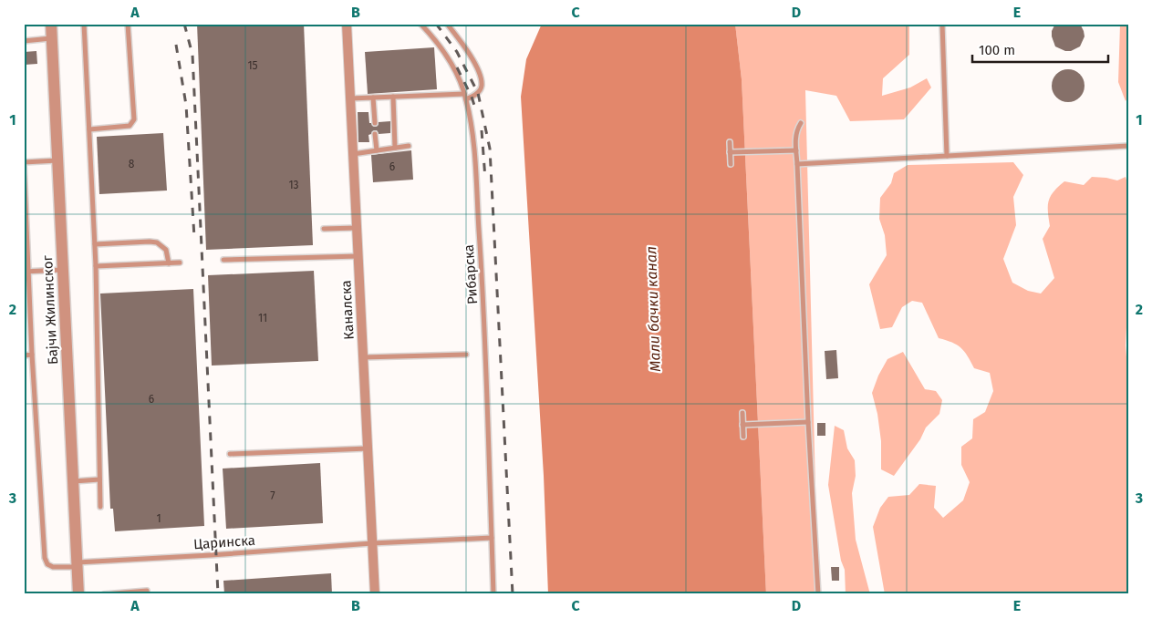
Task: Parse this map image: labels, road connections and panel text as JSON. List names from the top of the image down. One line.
{"streets":{"street":["Бајчи Жилинског","Каналска"],"lane":["Рибарска","Царинска"]},"crossings":[["Рибарска","Царинска"],["Бајчи Жилинског","Царинска"],["Каналска","Царинска"]],"water":["Мали бачки канал"],"house_numbers":["15","8","6","13","11","6","7","1"],"scale_bar":"100 m","grid":{"columns":["A","B","C","D","E"],"rows":["1","2","3"]}}
